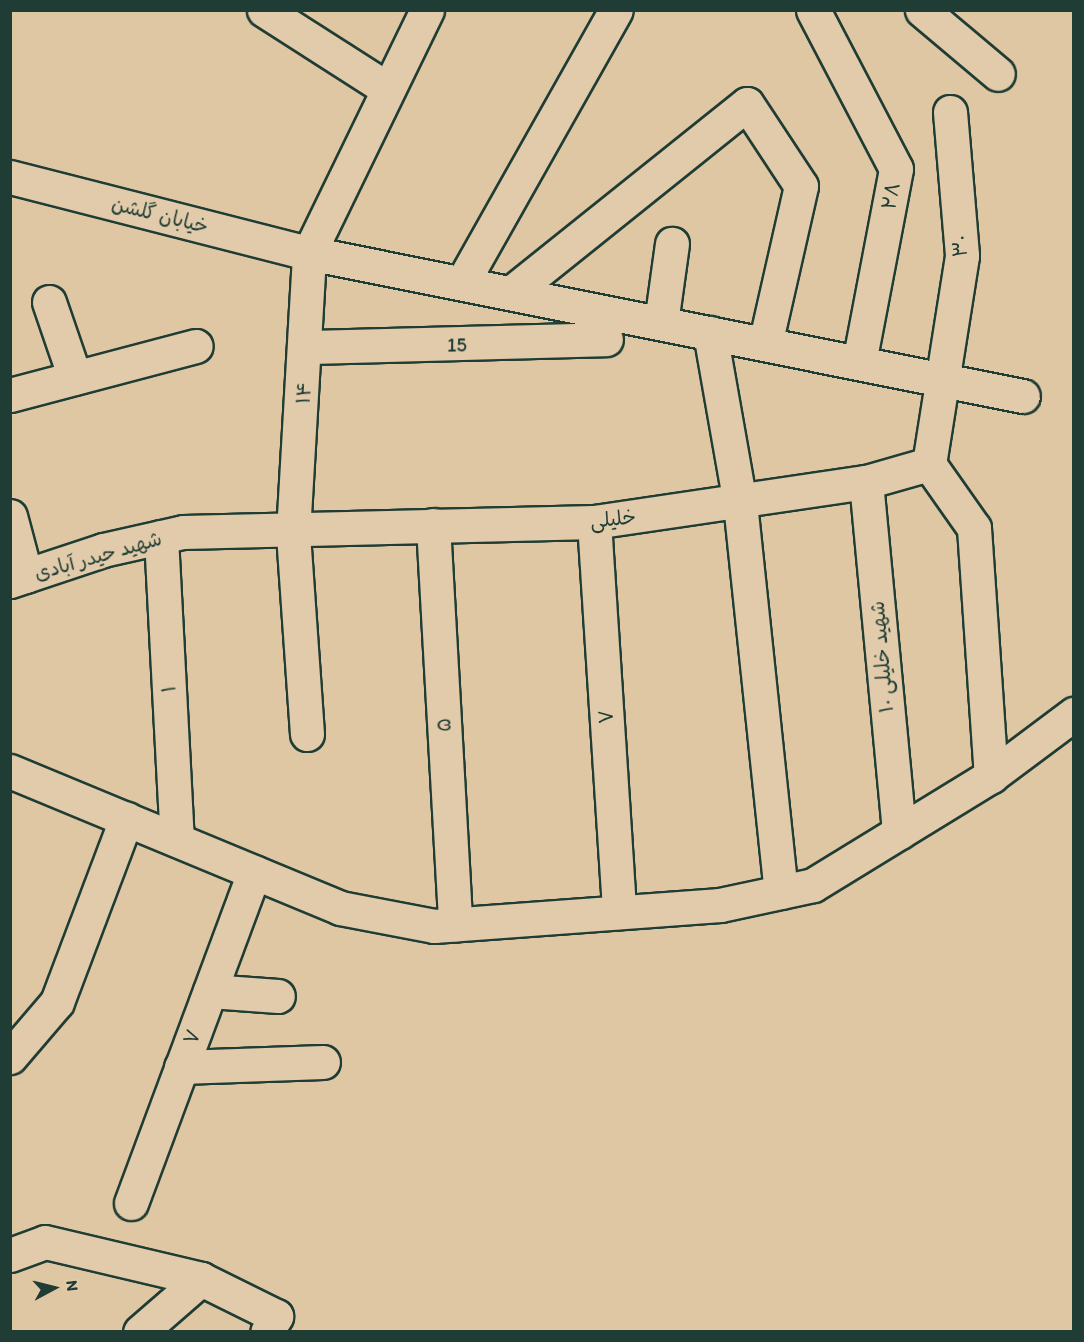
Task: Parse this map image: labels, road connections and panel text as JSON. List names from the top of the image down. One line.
{"streets":{"street":["۲۸","خیابان گلشن","۳۰","15","۱۴","خلیلی","شهید حیدر آبادی","شهید خلیلی ۱۰","۱","۷","۵"]},"crossings":[["۲۸","خیابان گلشن"],["خیابان گلشن","۳۰"],["خیابان گلشن","۱۴"],["۳۰","خلیلی"],["15","۱۴"],["۱۴","خلیلی"],["۱۴","شهید حیدر آبادی"],["خلیلی","شهید حیدر آبادی"],["خلیلی","شهید خلیلی ۱۰"],["خلیلی","۷"],["خلیلی","۵"],["شهید حیدر آبادی","۱"]],"north":"right"}
